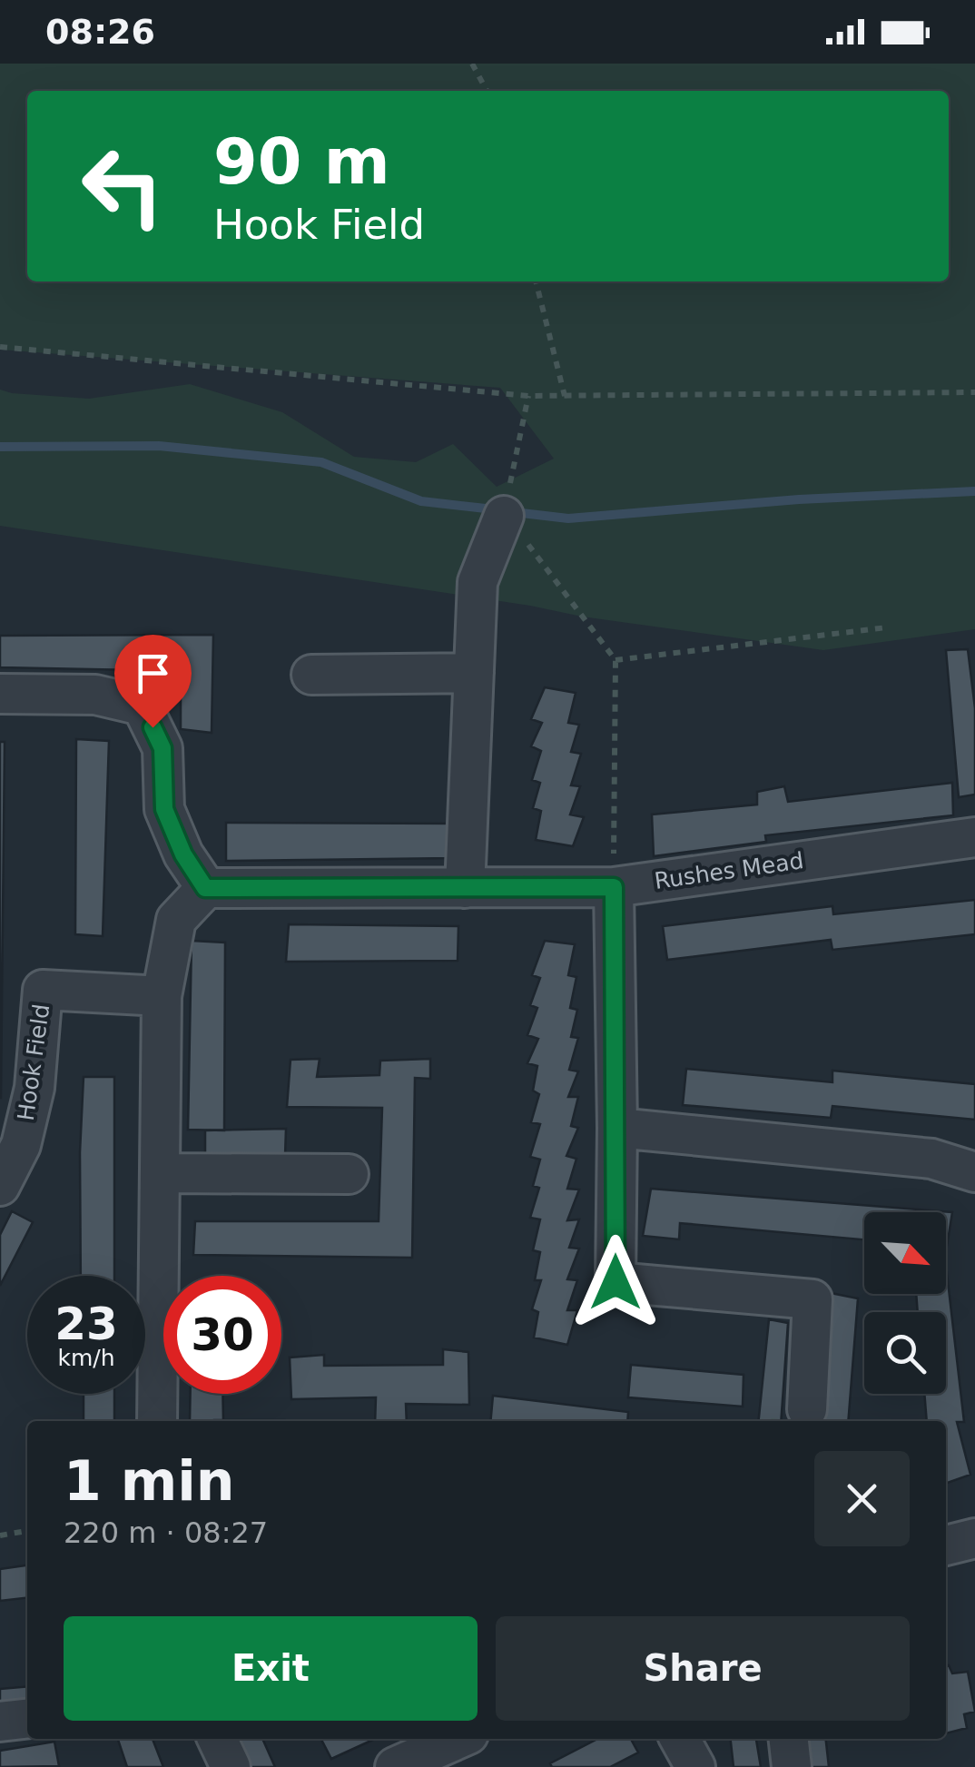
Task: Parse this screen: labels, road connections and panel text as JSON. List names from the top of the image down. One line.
{"streets":{"street":["Rushes Mead","Hook Field"]},"north":"bottom right","page":{"status":"08:26","turn":["90 m","Hook Field"],"speed":"23 km/h","limit":"30","heading":["1 min","220 m · 08:27"],"buttons":["Exit","Share"]}}
